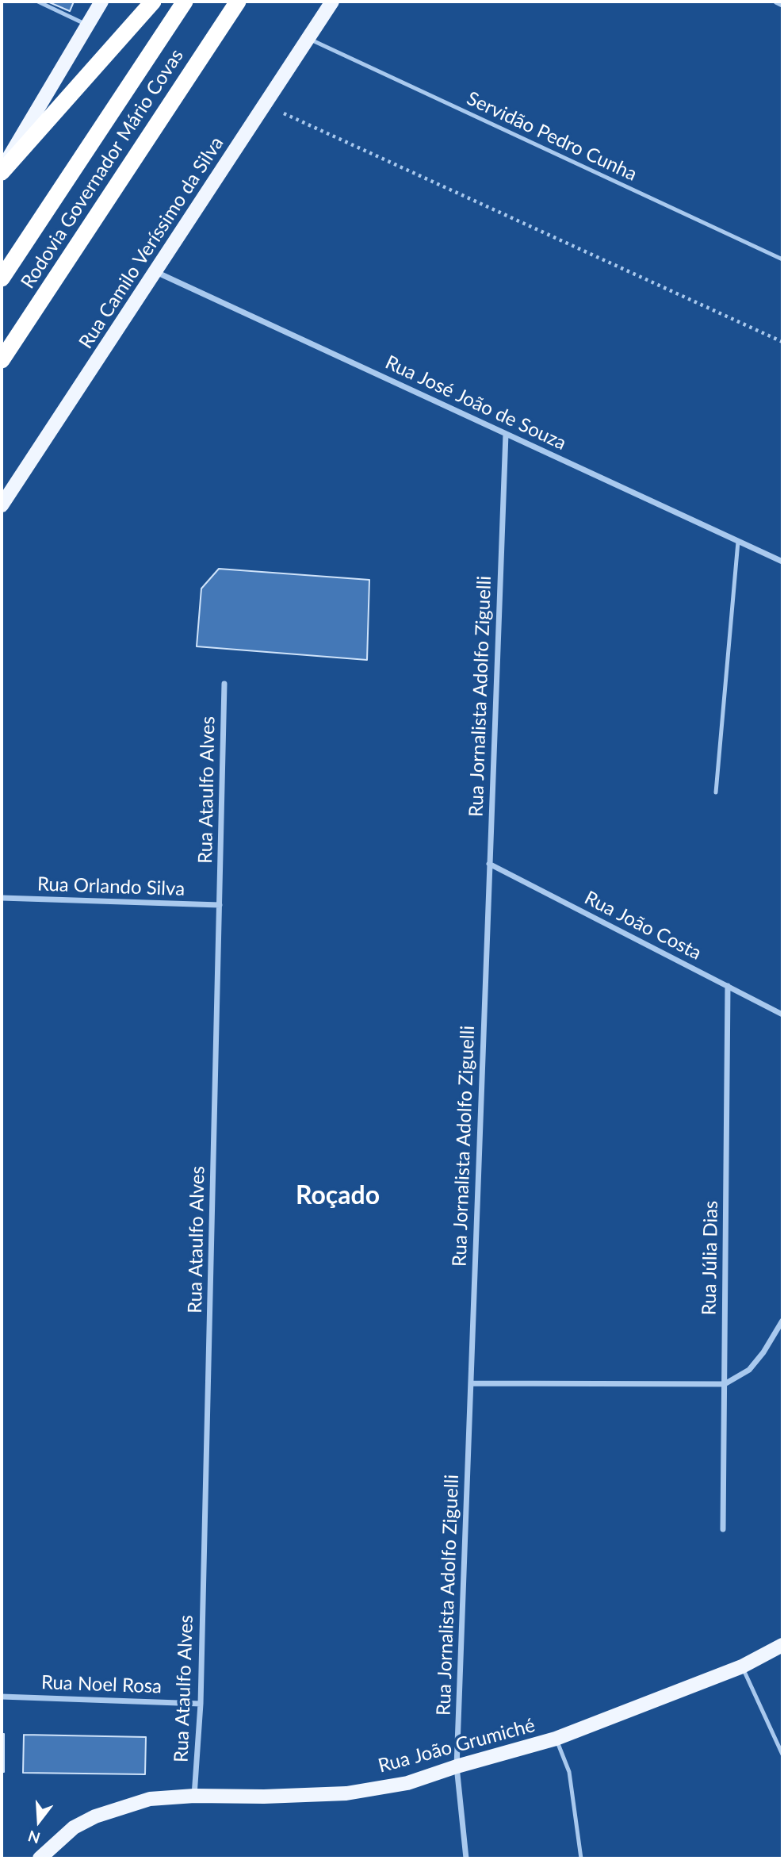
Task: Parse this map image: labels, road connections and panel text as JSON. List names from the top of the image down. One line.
{"streets":{"highway":["Rodovia Governador Mário Covas"],"main road":["Rua Camilo Veríssimo da Silva","Rua João Grumiché"],"street":["Rua José João de Souza","Rua Jornalista Adolfo Ziguelli","Rua Ataulfo Alves","Rua Orlando Silva","Rua João Costa","Rua Júlia Dias","Rua Noel Rosa"],"lane":["Servidão Pedro Cunha"]},"crossings":[["Servidão Pedro Cunha","Rua Camilo Veríssimo da Silva"],["Rua Camilo Veríssimo da Silva","Rua José João de Souza"],["Rua José João de Souza","Rua Jornalista Adolfo Ziguelli"],["Rua Jornalista Adolfo Ziguelli","Rua João Costa"],["Rua Jornalista Adolfo Ziguelli","Rua João Grumiché"],["Rua Ataulfo Alves","Rua Orlando Silva"],["Rua Ataulfo Alves","Rua Noel Rosa"],["Rua Ataulfo Alves","Rua João Grumiché"],["Rua João Costa","Rua Júlia Dias"]],"districts":["Roçado"],"north":"bottom"}
